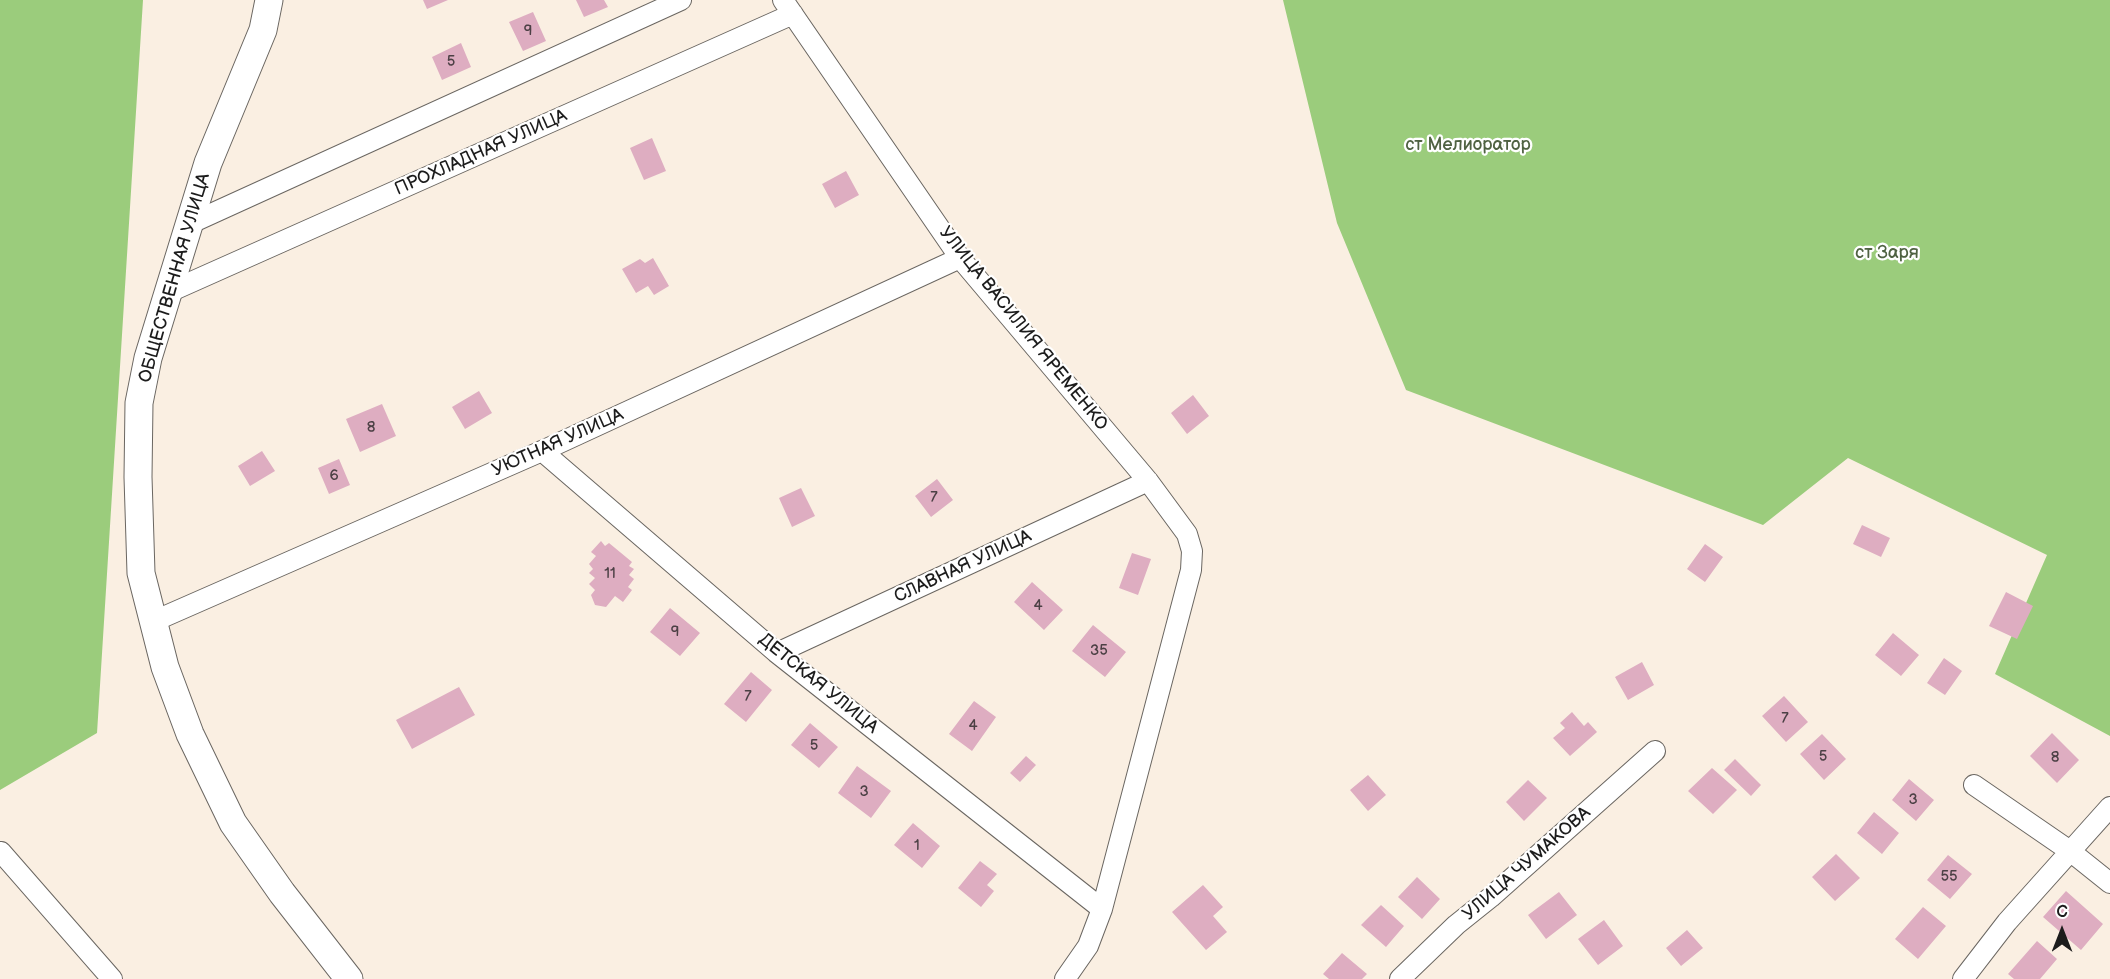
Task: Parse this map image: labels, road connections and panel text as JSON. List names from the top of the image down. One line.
{"streets":{"main road":["ОБЩЕСТВЕННАЯ УЛИЦА"],"street":["ПРОХЛАДНАЯ УЛИЦА","УЛИЦА ВАСИЛИЯ ЯРЕМЕНКО","УЮТНАЯ УЛИЦА","СЛАВНАЯ УЛИЦА","ДЕТСКАЯ УЛИЦА","УЛИЦА ЧУМАКОВА"]},"crossings":[["ПРОХЛАДНАЯ УЛИЦА","ОБЩЕСТВЕННАЯ УЛИЦА"],["ПРОХЛАДНАЯ УЛИЦА","УЛИЦА ВАСИЛИЯ ЯРЕМЕНКО"],["ОБЩЕСТВЕННАЯ УЛИЦА","УЮТНАЯ УЛИЦА"],["УЛИЦА ВАСИЛИЯ ЯРЕМЕНКО","УЮТНАЯ УЛИЦА"],["УЛИЦА ВАСИЛИЯ ЯРЕМЕНКО","СЛАВНАЯ УЛИЦА"],["УЛИЦА ВАСИЛИЯ ЯРЕМЕНКО","ДЕТСКАЯ УЛИЦА"],["УЮТНАЯ УЛИЦА","ДЕТСКАЯ УЛИЦА"],["СЛАВНАЯ УЛИЦА","ДЕТСКАЯ УЛИЦА"]],"parks":["ст Мелиоратор","ст Заря"],"house_numbers":["9","5","8","6","7","11","4","9","35","7","7","4","5","5","8","3","3","1","55"],"north":"top"}
